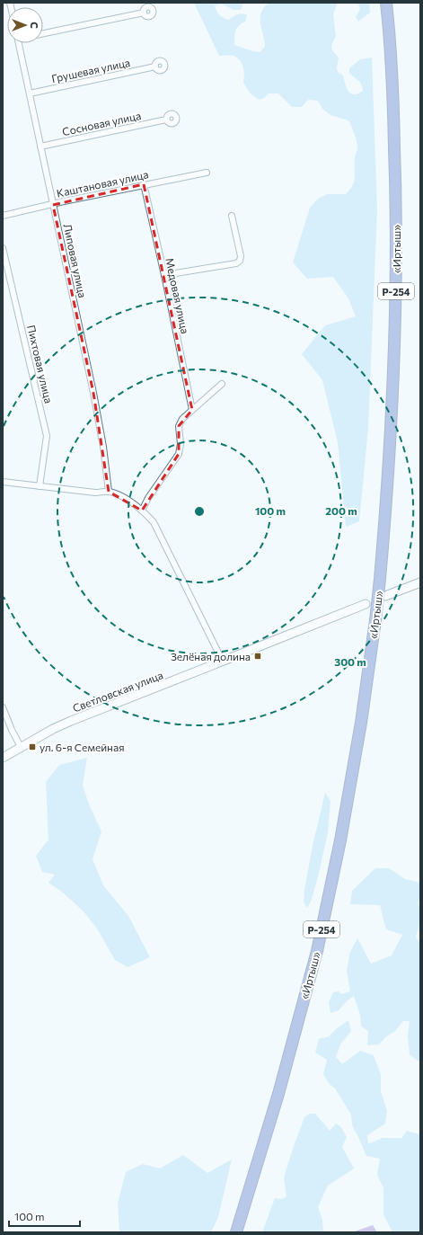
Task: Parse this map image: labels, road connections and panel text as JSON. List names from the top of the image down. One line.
{"streets":{"highway":["«Иртыш»","Р-254"],"street":["Грушевая улица","Сосновая улица","Каштановая улица","Липовая улица","Медовая улица","Пихтовая улица","Светловская улица"]},"crossings":[["Грушевая улица","Липовая улица"],["Сосновая улица","Липовая улица"],["Каштановая улица","Липовая улица"],["Каштановая улица","Медовая улица"]],"places":{"transit":["Зелёная долина","ул. 6-я Семейная"]},"scale_bar":"100 m","north":"right","rings":["100 m","200 m","300 m"]}
